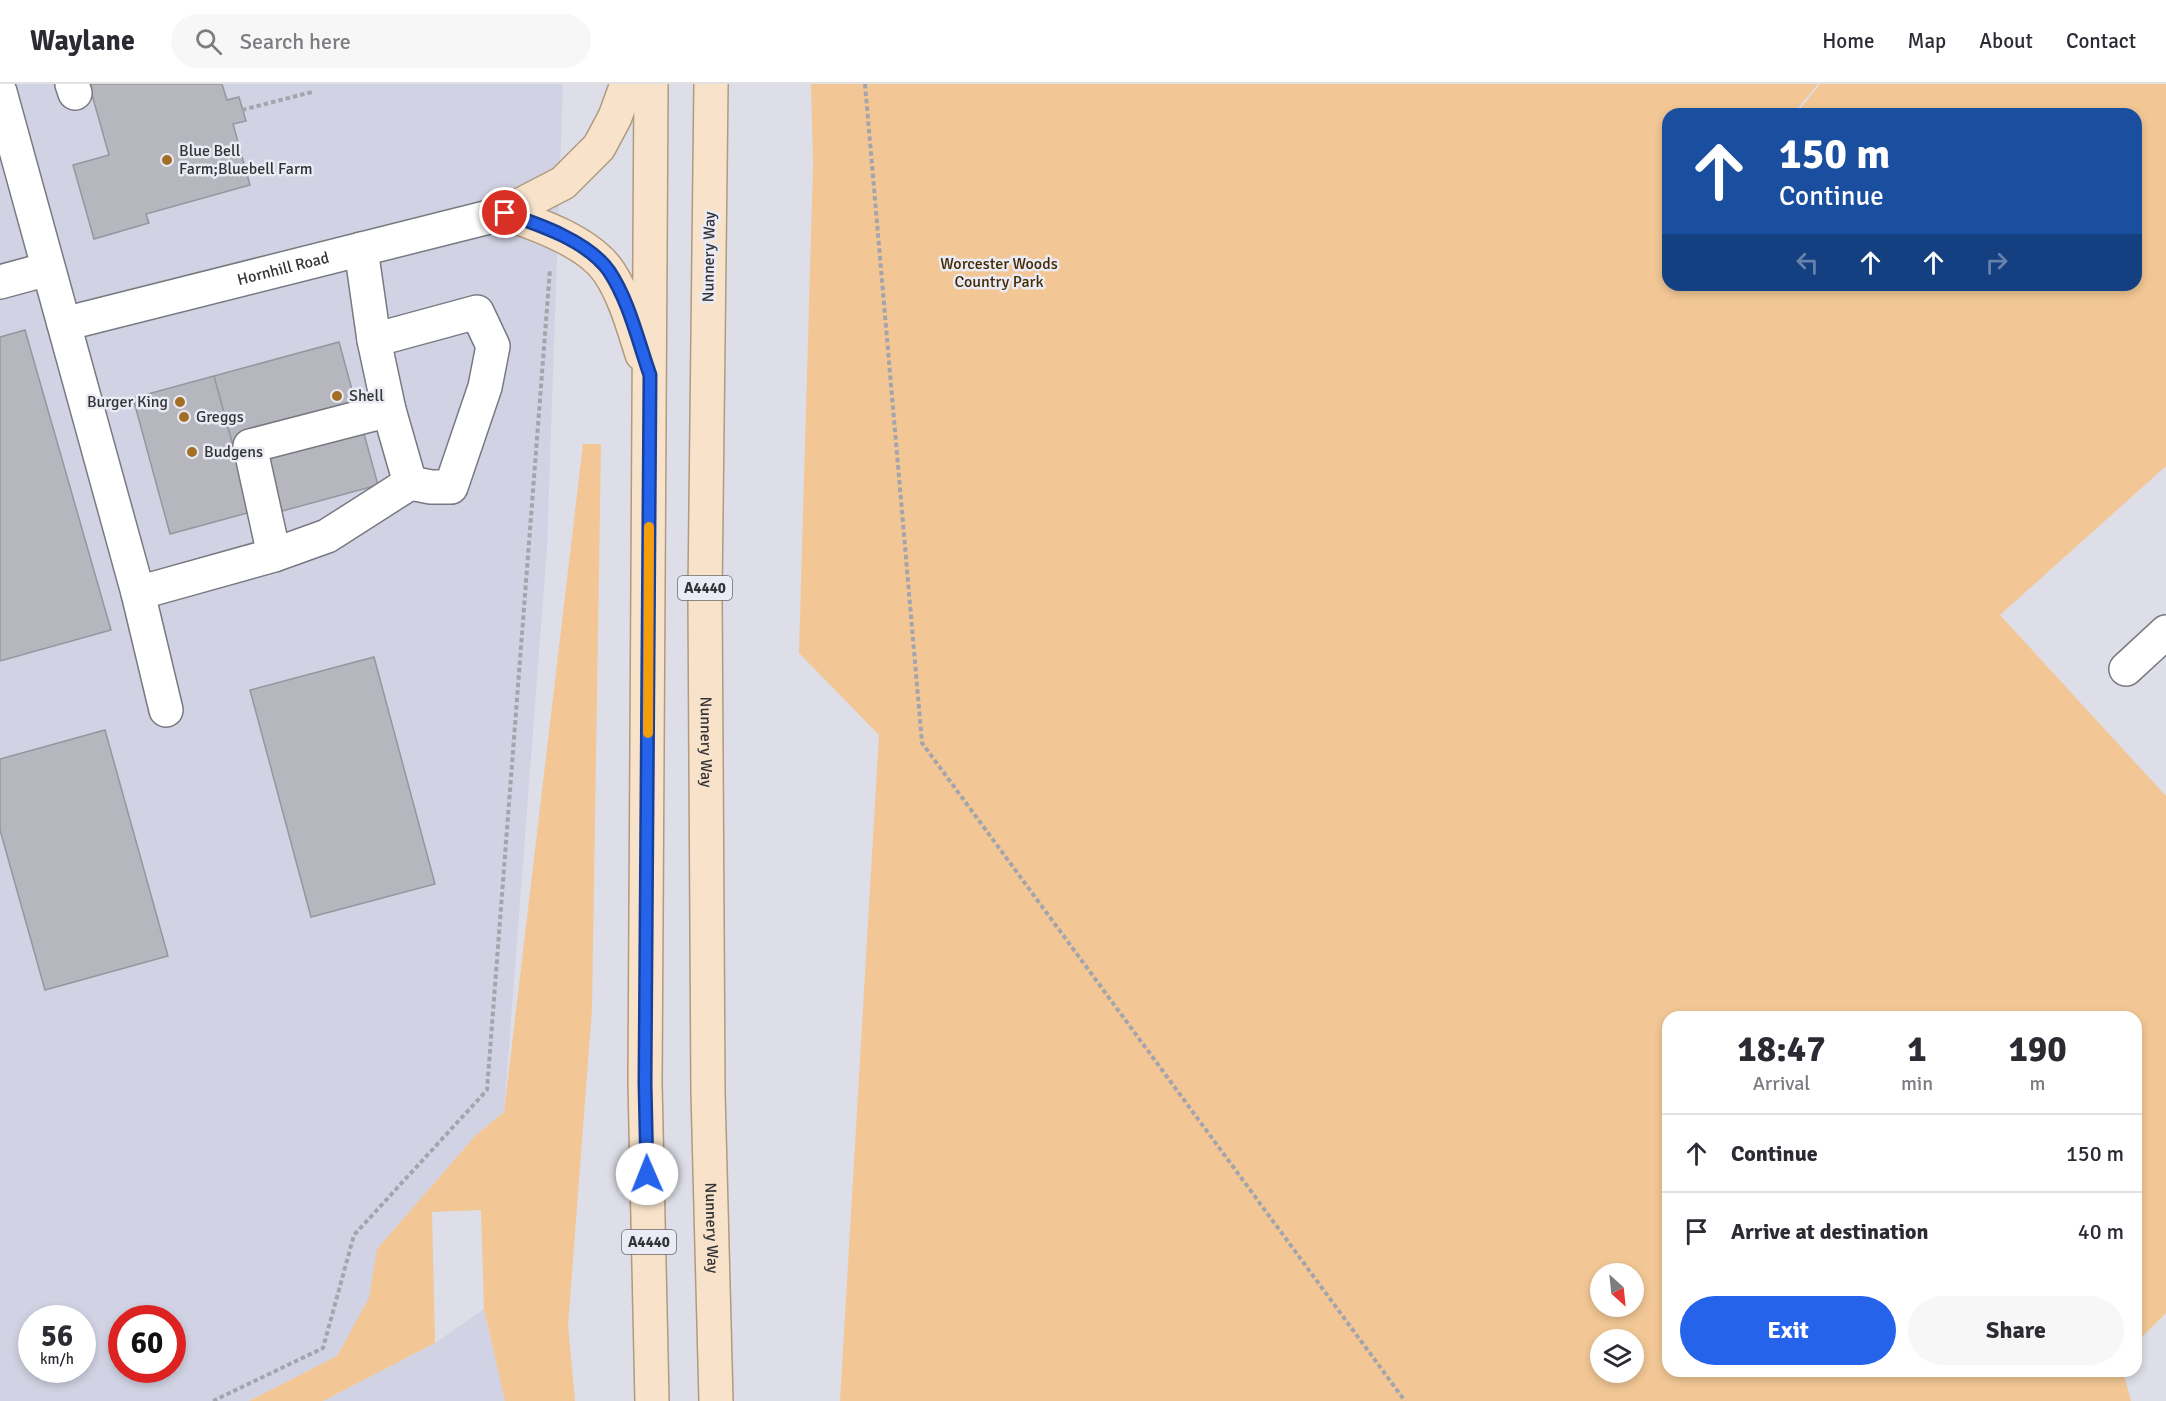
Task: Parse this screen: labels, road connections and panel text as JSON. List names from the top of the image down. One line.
{"streets":{"main road":["Nunnery Way","A4440"],"lane":["Hornhill Road"]},"parks":["Worcester Woods Country Park"],"places":["Blue Bell Farm;Bluebell Farm","Shell","Burger King","Greggs","Budgens"],"north":"bottom right","page":{"header":"Waylane","search":"Search here","nav":["Home","Map","About","Contact"],"turn":["150 m","Continue"],"eta":["18:47","Arrival","1","min","190","m"],"list":[{"name":"Continue","value":"150 m"},{"name":"Arrive at destination","value":"40 m"}],"buttons":["Exit","Share"],"speed":"56 km/h","limit":"60"}}
